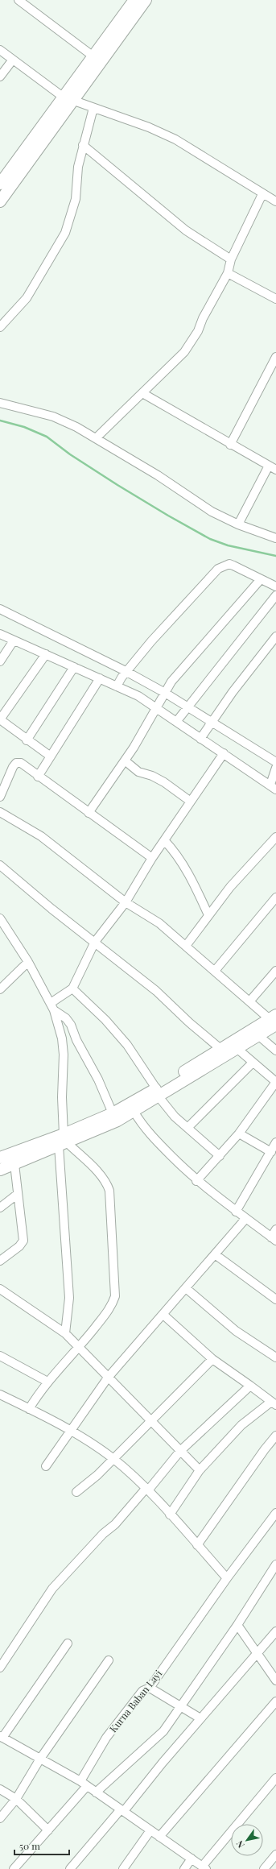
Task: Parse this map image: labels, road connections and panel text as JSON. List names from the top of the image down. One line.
{"streets":{"street":["Kurna Baban Layi"]},"scale_bar":"50 m","north":"bottom left"}
